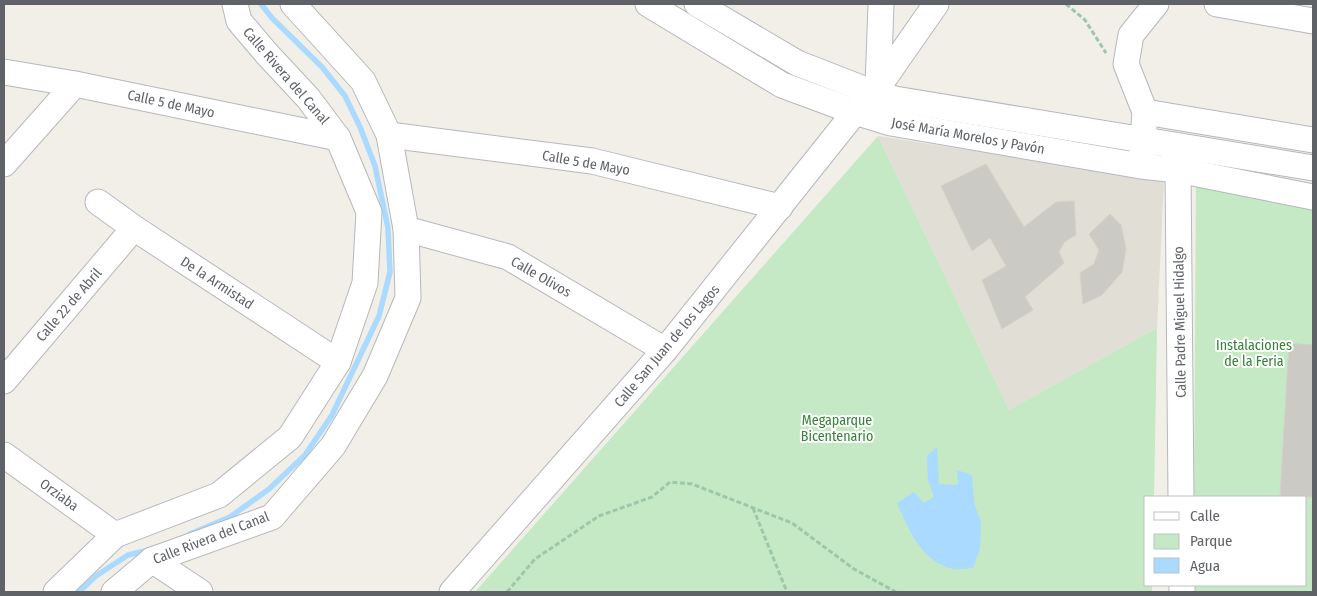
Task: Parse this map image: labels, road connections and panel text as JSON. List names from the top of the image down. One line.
{"streets":{"street":["Calle Rivera del Canal","Calle 5 de Mayo","José María Morelos y Pavón","Calle Olivos","De la Armistad","Calle 22 de Abril","Calle Padre Miguel Hidalgo","Calle San Juan de los Lagos","Orziaba"]},"crossings":[["Calle Rivera del Canal","Calle 5 de Mayo"],["Calle Rivera del Canal","Calle Olivos"],["Calle Rivera del Canal","De la Armistad"],["Calle Rivera del Canal","Orziaba"],["Calle 5 de Mayo","Calle San Juan de los Lagos"],["José María Morelos y Pavón","Calle Padre Miguel Hidalgo"],["José María Morelos y Pavón","Calle San Juan de los Lagos"],["Calle Olivos","Calle San Juan de los Lagos"],["De la Armistad","Calle 22 de Abril"]],"parks":["Instalaciones de la Feria","Megaparque Bicentenario"],"legend":["Calle","Parque","Agua"]}
